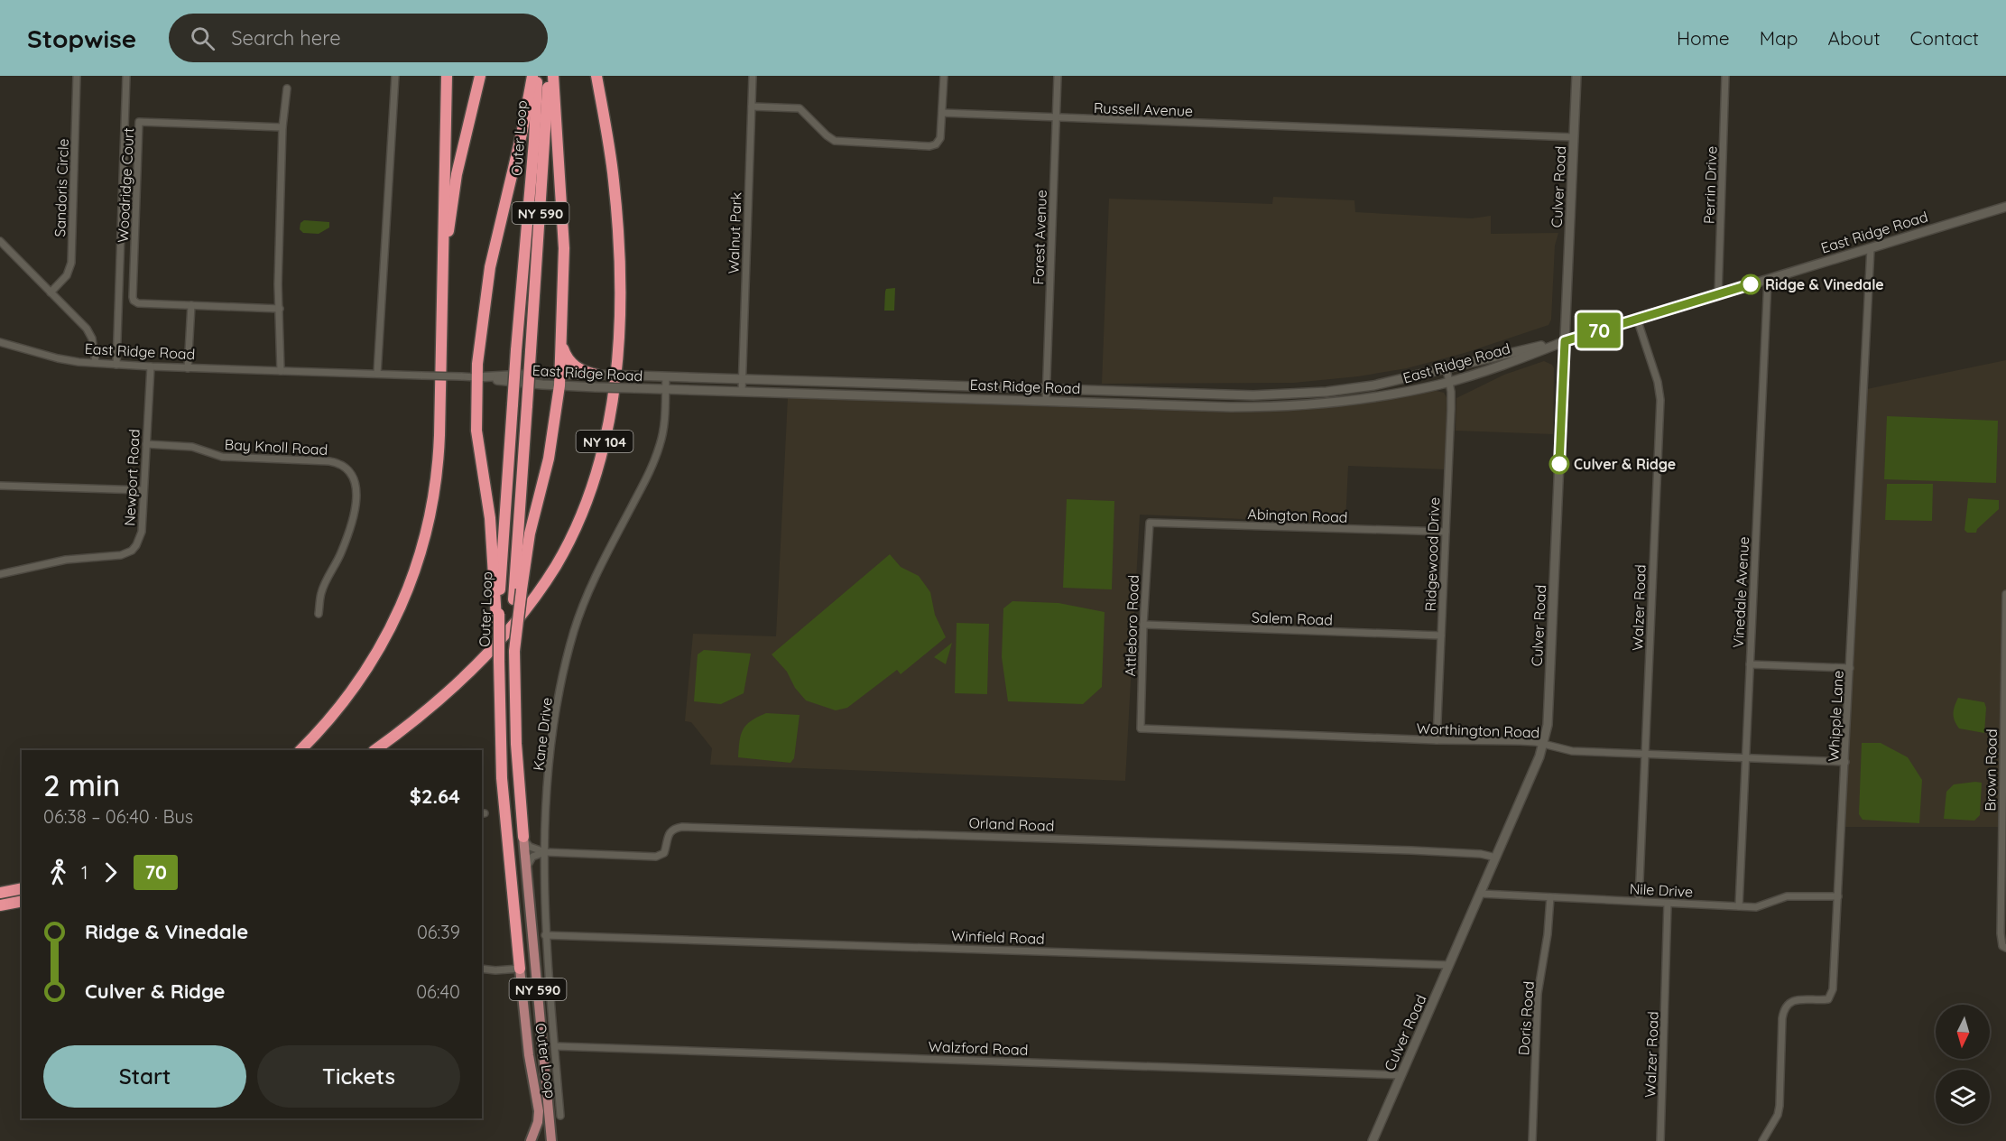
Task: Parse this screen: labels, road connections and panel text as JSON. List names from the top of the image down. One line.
{"streets":{"highway":["Outer Loop","NY 590","NY 104"],"main road":["Culver Road","East Ridge Road"],"street":["Russell Avenue","Woodridge Court","Perrin Drive","Sandoris Circle","Walnut Park","Forest Avenue","Bay Knoll Road","Newport Road","Abington Road","Ridgewood Drive","Vinedale Avenue","Walzer Road","Salem Road","Attleboro Road","Whipple Lane","Worthington Road","Kane Drive","Brown Road","Orland Road","Nile Drive","Winfield Road","Doris Road","Walzford Road"]},"crossings":[["Russell Avenue","Culver Road"],["Russell Avenue","Forest Avenue"],["Perrin Drive","East Ridge Road"],["Culver Road","East Ridge Road"],["Culver Road","Worthington Road"],["Culver Road","Orland Road"],["Culver Road","Nile Drive"],["Culver Road","Winfield Road"],["Culver Road","Walzford Road"],["East Ridge Road","Walnut Park"],["East Ridge Road","Forest Avenue"],["East Ridge Road","Newport Road"],["East Ridge Road","Ridgewood Drive"],["East Ridge Road","Vinedale Avenue"],["East Ridge Road","Walzer Road"],["East Ridge Road","Whipple Lane"],["East Ridge Road","Kane Drive"],["Bay Knoll Road","Newport Road"],["Abington Road","Ridgewood Drive"],["Abington Road","Attleboro Road"],["Ridgewood Drive","Salem Road"],["Ridgewood Drive","Worthington Road"],["Vinedale Avenue","Worthington Road"],["Vinedale Avenue","Nile Drive"],["Walzer Road","Worthington Road"],["Walzer Road","Nile Drive"],["Salem Road","Attleboro Road"],["Attleboro Road","Worthington Road"],["Whipple Lane","Worthington Road"],["Whipple Lane","Nile Drive"],["Kane Drive","Orland Road"],["Kane Drive","Winfield Road"],["Kane Drive","Walzford Road"],["Nile Drive","Doris Road"]],"places":["Ridge & Vinedale","Culver & Ridge"],"lines":["bus line 70"],"north":"bottom","page":{"header":"Stopwise","search":"Search here","nav":["Home","Map","About","Contact"],"on_map":"70","heading":["2 min","06:38 – 06:40 · Bus","$2.64"],"legs":["1","70"],"list":[{"name":"Ridge & Vinedale","value":"06:39"},{"name":"Culver & Ridge","value":"06:40"}],"buttons":["Start","Tickets"]}}
